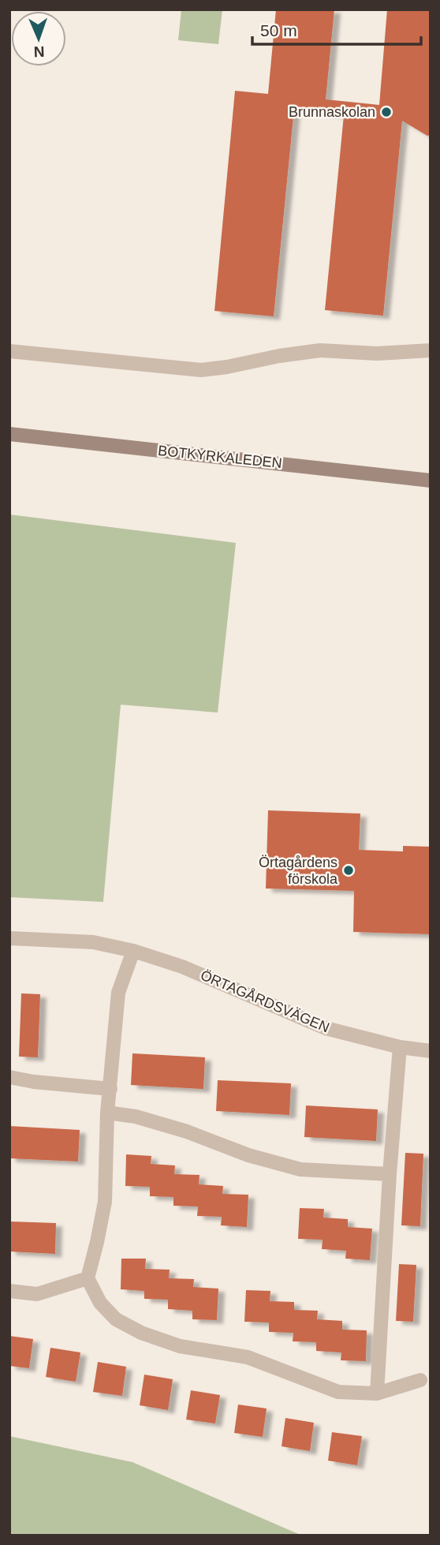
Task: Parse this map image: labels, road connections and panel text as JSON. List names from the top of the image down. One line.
{"streets":{"main road":["BOTKYRKALEDEN"],"street":["ÖRTAGÅRDSVÄGEN"]},"places":["Brunnaskolan","Örtagårdens förskola"],"scale_bar":"50 m","north":"bottom"}
